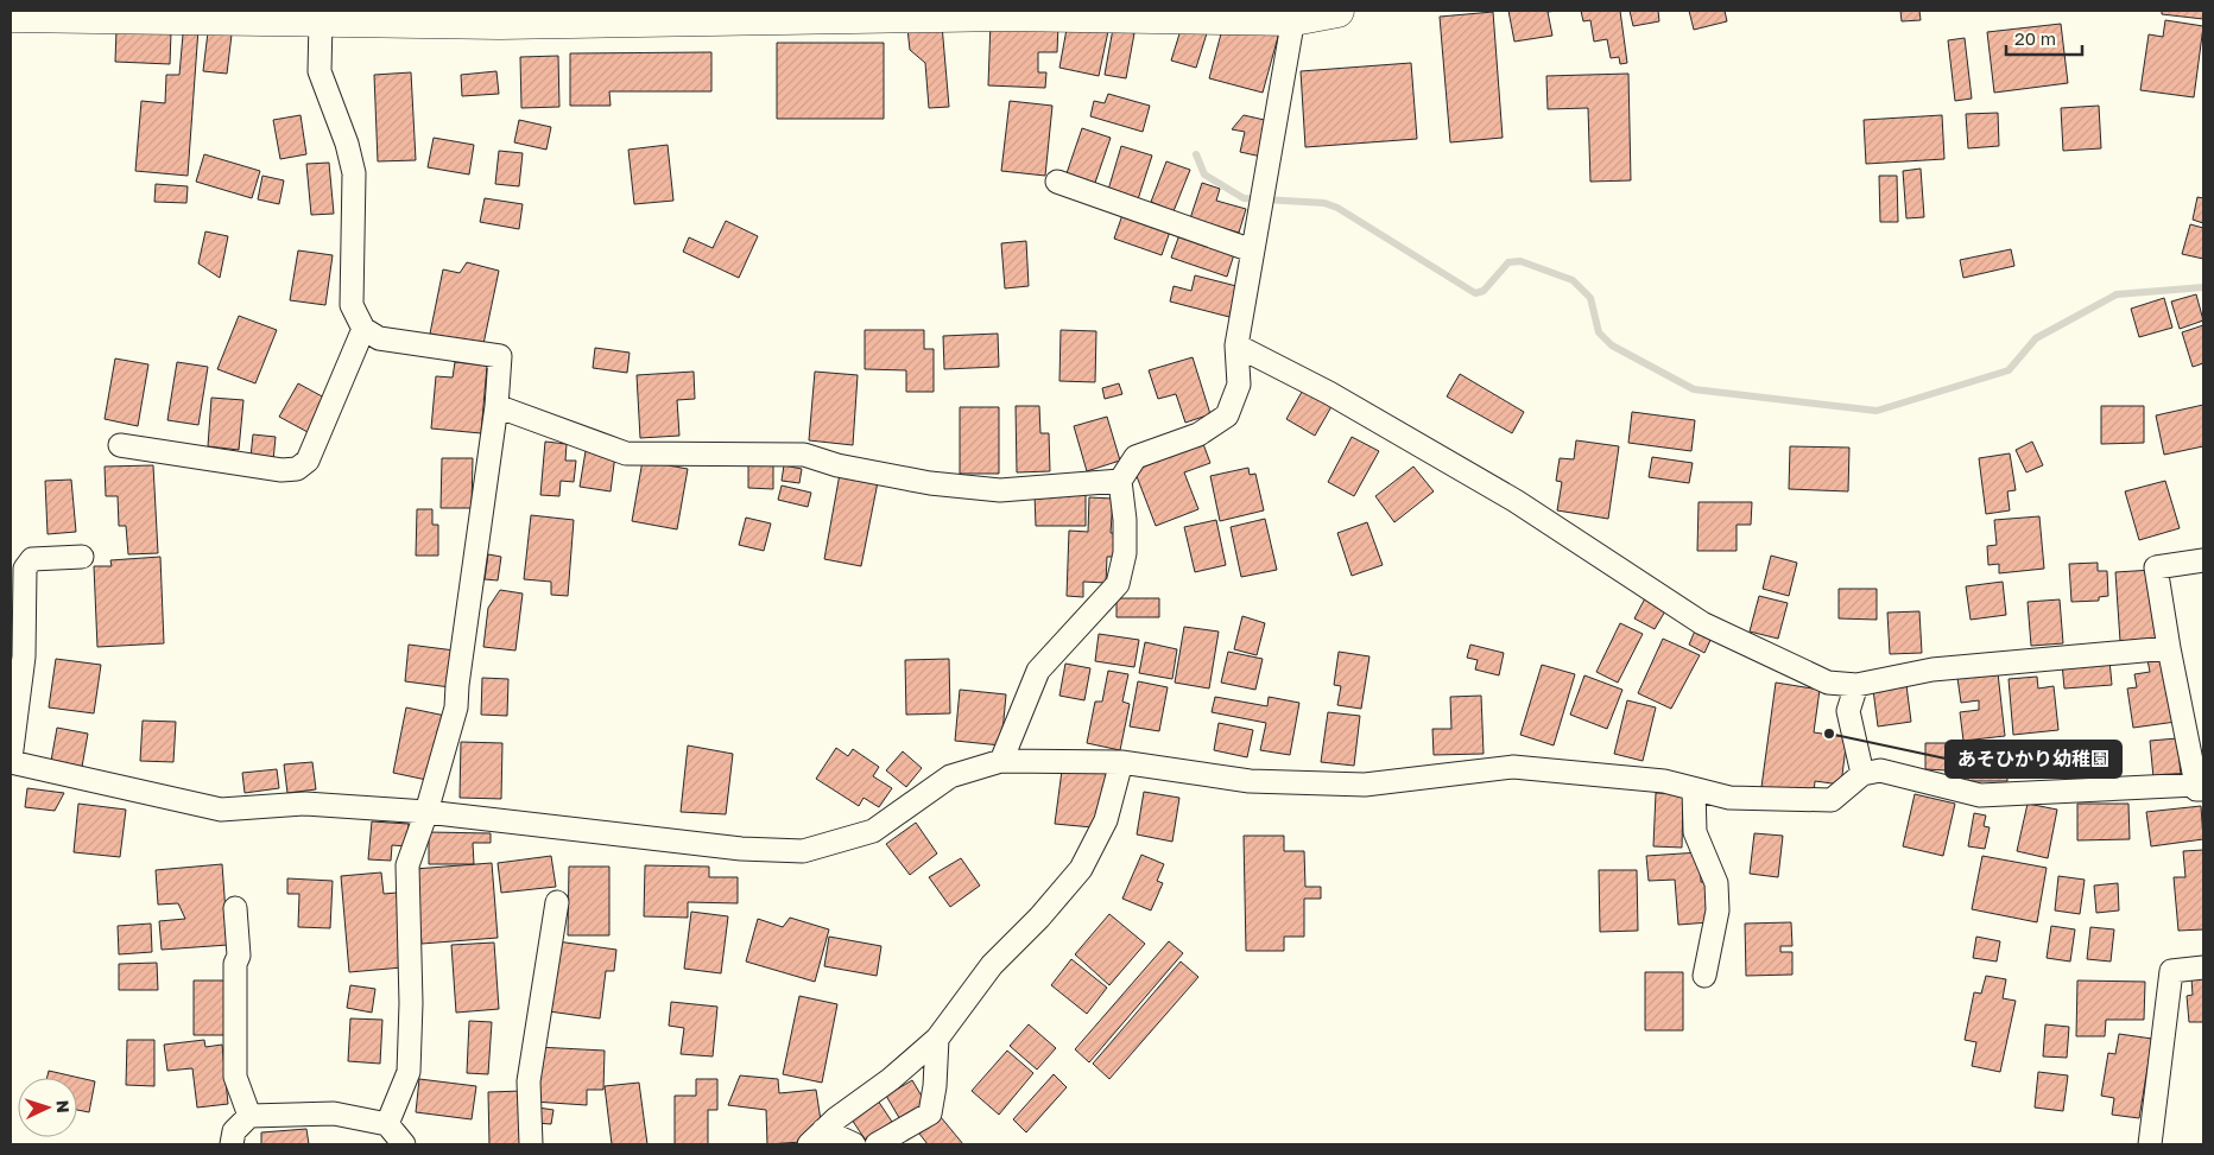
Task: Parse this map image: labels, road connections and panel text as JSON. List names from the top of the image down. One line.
{"places":["あそひかり幼稚園"],"scale_bar":"20 m","north":"right"}
